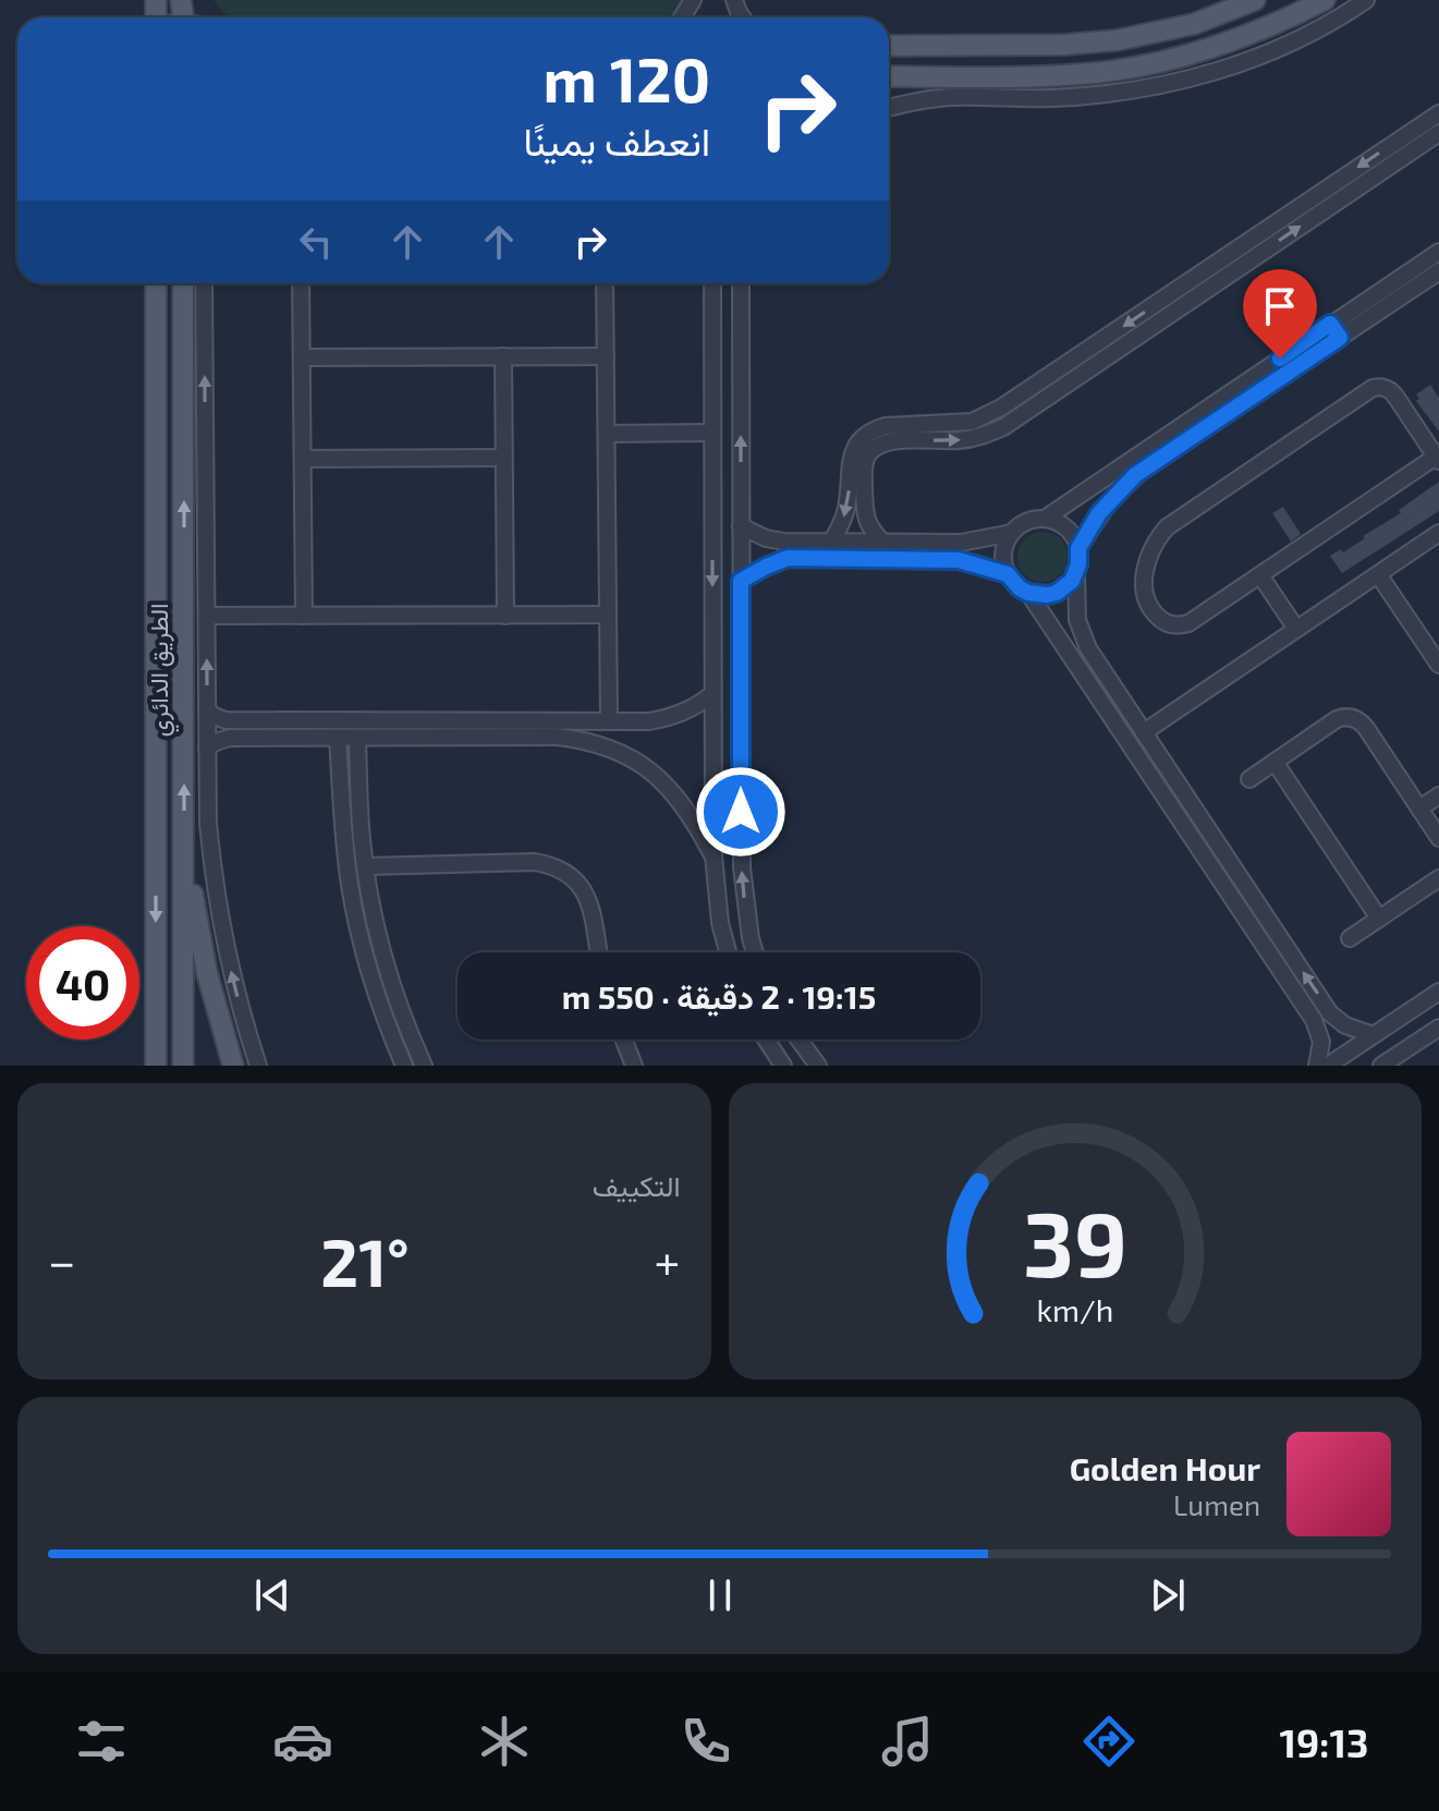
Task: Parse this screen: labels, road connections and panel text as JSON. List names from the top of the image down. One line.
{"streets":{"main road":["الطريق الدائري"]},"page":{"turn":["120 m","انعطف يمينًا"],"limit":"40","trip":"19:15 · 2 دقيقة · 550 m","tile":"التكييف","heat":["−","21°","+"],"song":["Golden Hour","Lumen"],"tabs":"19:13","gauge":["39","km/h"]}}
